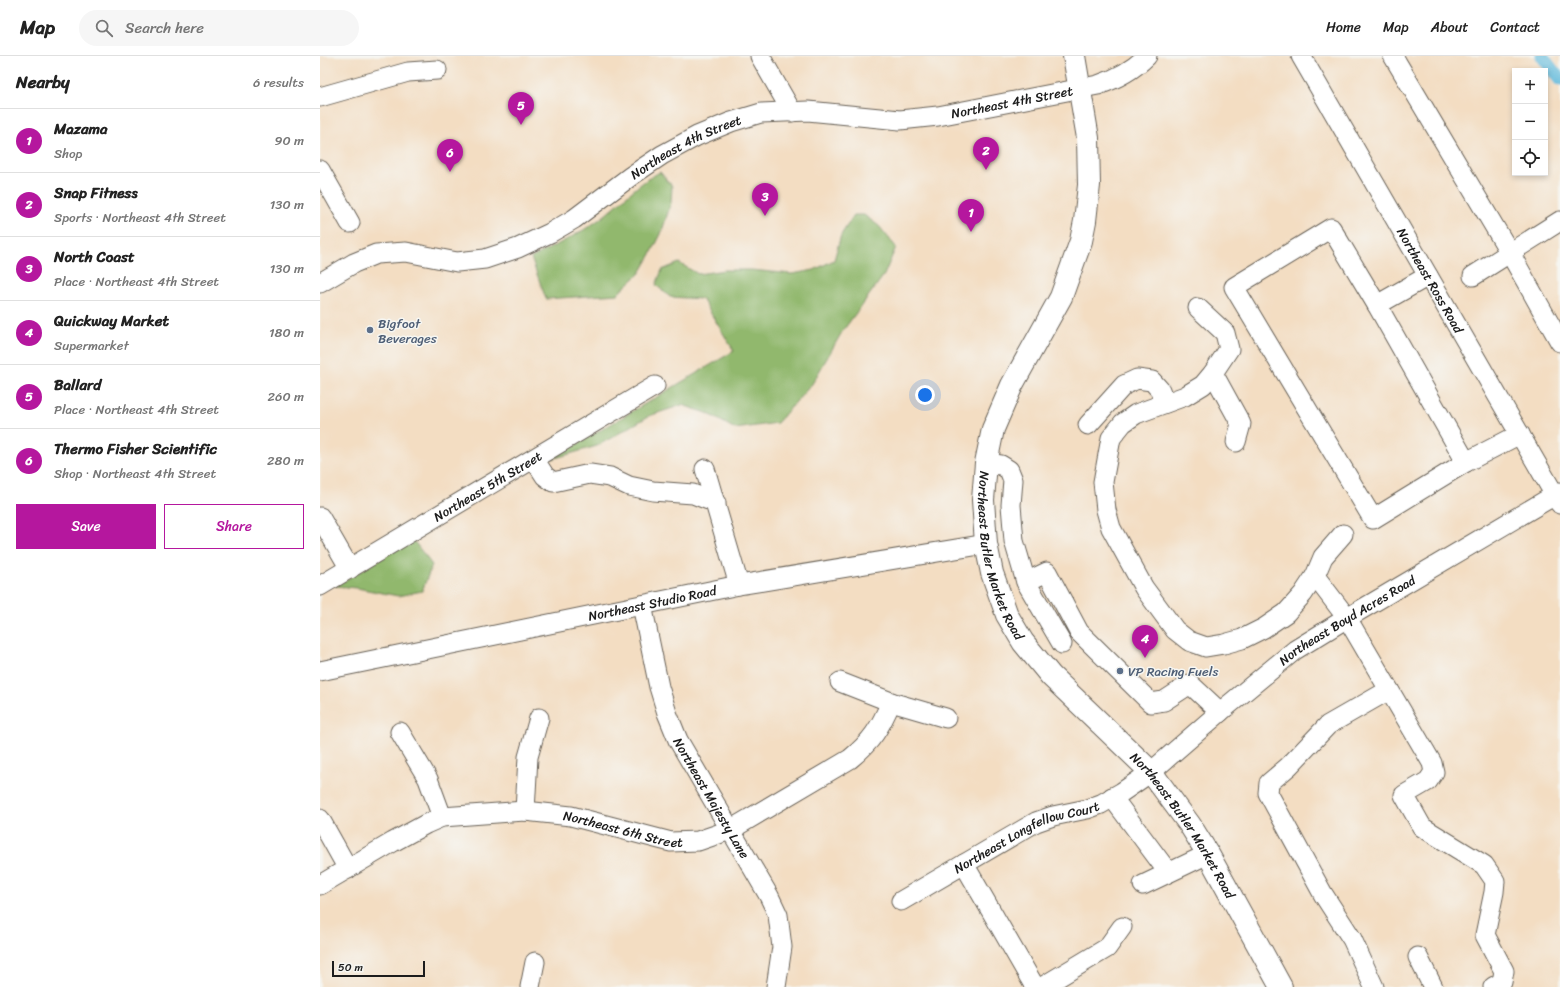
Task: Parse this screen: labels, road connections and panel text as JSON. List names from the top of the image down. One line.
{"streets":{"main road":["Northeast Butler Market Road"],"street":["Northeast 4th Street","Northeast Ross Road","Northeast 5th Street","Northeast Studio Road","Northeast Boyd Acres Road","Northeast Majesty Lane","Northeast 6th Street","Northeast Longfellow Court"]},"crossings":[["Northeast 4th Street","Northeast Butler Market Road"],["Northeast Ross Road","Northeast Boyd Acres Road"],["Northeast Butler Market Road","Northeast Studio Road"],["Northeast Butler Market Road","Northeast Boyd Acres Road"],["Northeast Butler Market Road","Northeast Longfellow Court"],["Northeast Studio Road","Northeast Majesty Lane"],["Northeast Boyd Acres Road","Northeast Longfellow Court"],["Northeast Majesty Lane","Northeast 6th Street"]],"places":["Bigfoot Beverages","VP Racing Fuels"],"scale_bar":"50 m","page":{"header":"Map","search":"Search here","nav":["Home","Map","About","Contact"],"heading":["Nearby","6 results"],"map_buttons":["+","−"],"pins":["5","2","6","3","1","4"],"list":[{"mark":"1","name":"Mazama","note":"Shop","value":"90 m"},{"mark":"2","name":"Snap Fitness","note":"Sports · Northeast 4th Street","value":"130 m"},{"mark":"3","name":"North Coast","note":"Place · Northeast 4th Street","value":"130 m"},{"mark":"4","name":"Quickway Market","note":"Supermarket","value":"180 m"},{"mark":"5","name":"Ballard","note":"Place · Northeast 4th Street","value":"260 m"},{"mark":"6","name":"Thermo Fisher Scientific","note":"Shop · Northeast 4th Street","value":"280 m"}],"buttons":["Save","Share"],"scale":"50 m"}}
